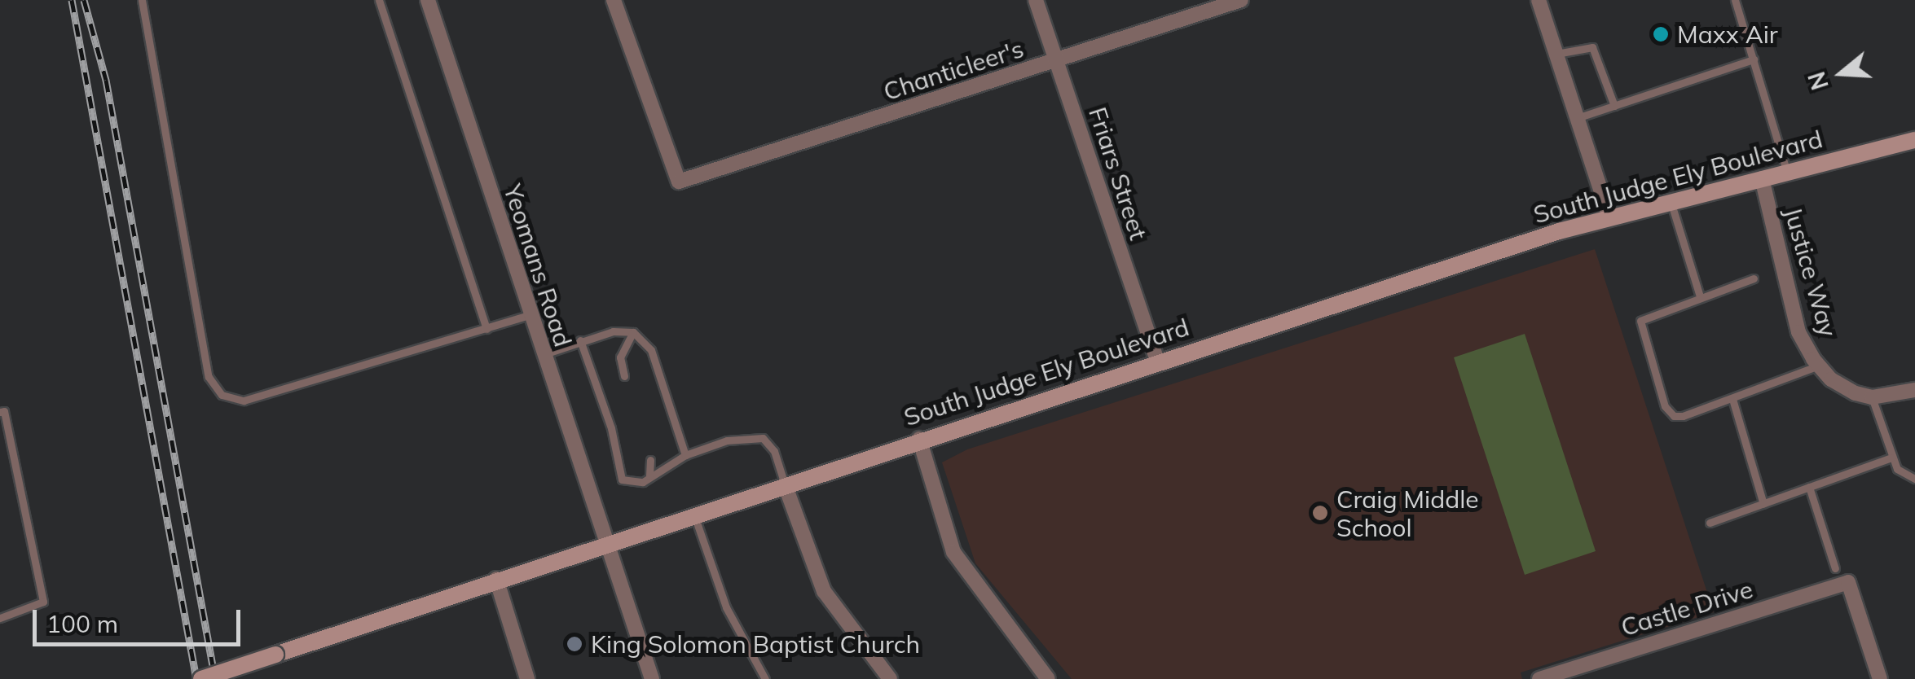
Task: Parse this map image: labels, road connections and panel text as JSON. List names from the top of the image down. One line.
{"streets":{"main road":["South Judge Ely Boulevard"],"street":["Chanticleer's","Friars Street","Yeomans Road","Justice Way","Castle Drive"]},"crossings":[["Chanticleer's","Friars Street"],["Friars Street","South Judge Ely Boulevard"],["South Judge Ely Boulevard","Yeomans Road"],["South Judge Ely Boulevard","Justice Way"]],"places":["Maxx Air","Craig Middle School","King Solomon Baptist Church"],"scale_bar":"100 m","north":"left"}
